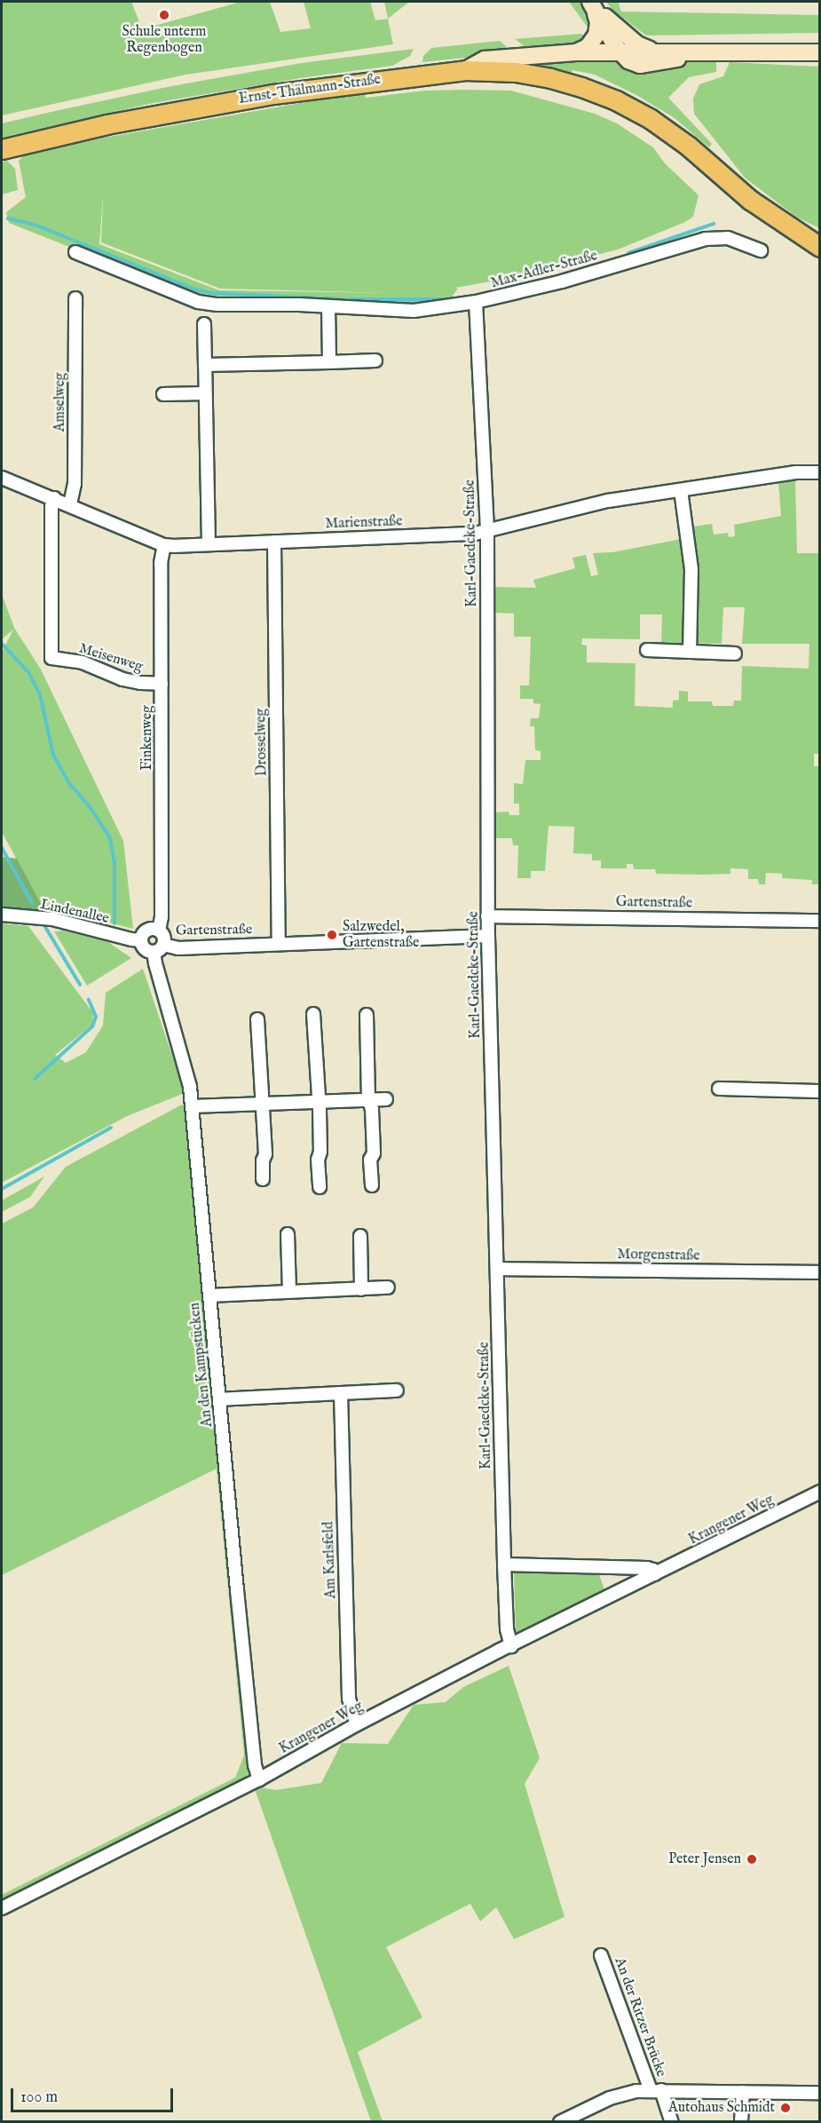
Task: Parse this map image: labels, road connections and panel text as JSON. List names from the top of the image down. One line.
{"streets":{"main road":["Ernst-Thälmann-Straße"],"street":["Max-Adler-Straße","Amselweg","Marienstraße","Karl-Gaedcke-Straße","Meisenweg","Finkenweg","Drosselweg","Gartenstraße","Lindenallee","Morgenstraße","An den Kampstücken","Krangener Weg","Am Karlsfeld","An der Ritzer Brücke"]},"crossings":[["Max-Adler-Straße","Karl-Gaedcke-Straße"],["Amselweg","Marienstraße"],["Marienstraße","Karl-Gaedcke-Straße"],["Marienstraße","Meisenweg"],["Marienstraße","Finkenweg"],["Marienstraße","Drosselweg"],["Karl-Gaedcke-Straße","Gartenstraße"],["Karl-Gaedcke-Straße","Morgenstraße"],["Karl-Gaedcke-Straße","Krangener Weg"],["Meisenweg","Finkenweg"],["Finkenweg","Gartenstraße"],["Finkenweg","Lindenallee"],["Finkenweg","An den Kampstücken"],["Drosselweg","Gartenstraße"],["Gartenstraße","Lindenallee"],["Gartenstraße","An den Kampstücken"],["Lindenallee","An den Kampstücken"],["An den Kampstücken","Krangener Weg"],["Krangener Weg","Am Karlsfeld"]],"places":["Schule unterm Regenbogen","Salzwedel, Gartenstraße","Peter Jensen","Autohaus Schmidt"],"scale_bar":"100 m"}
